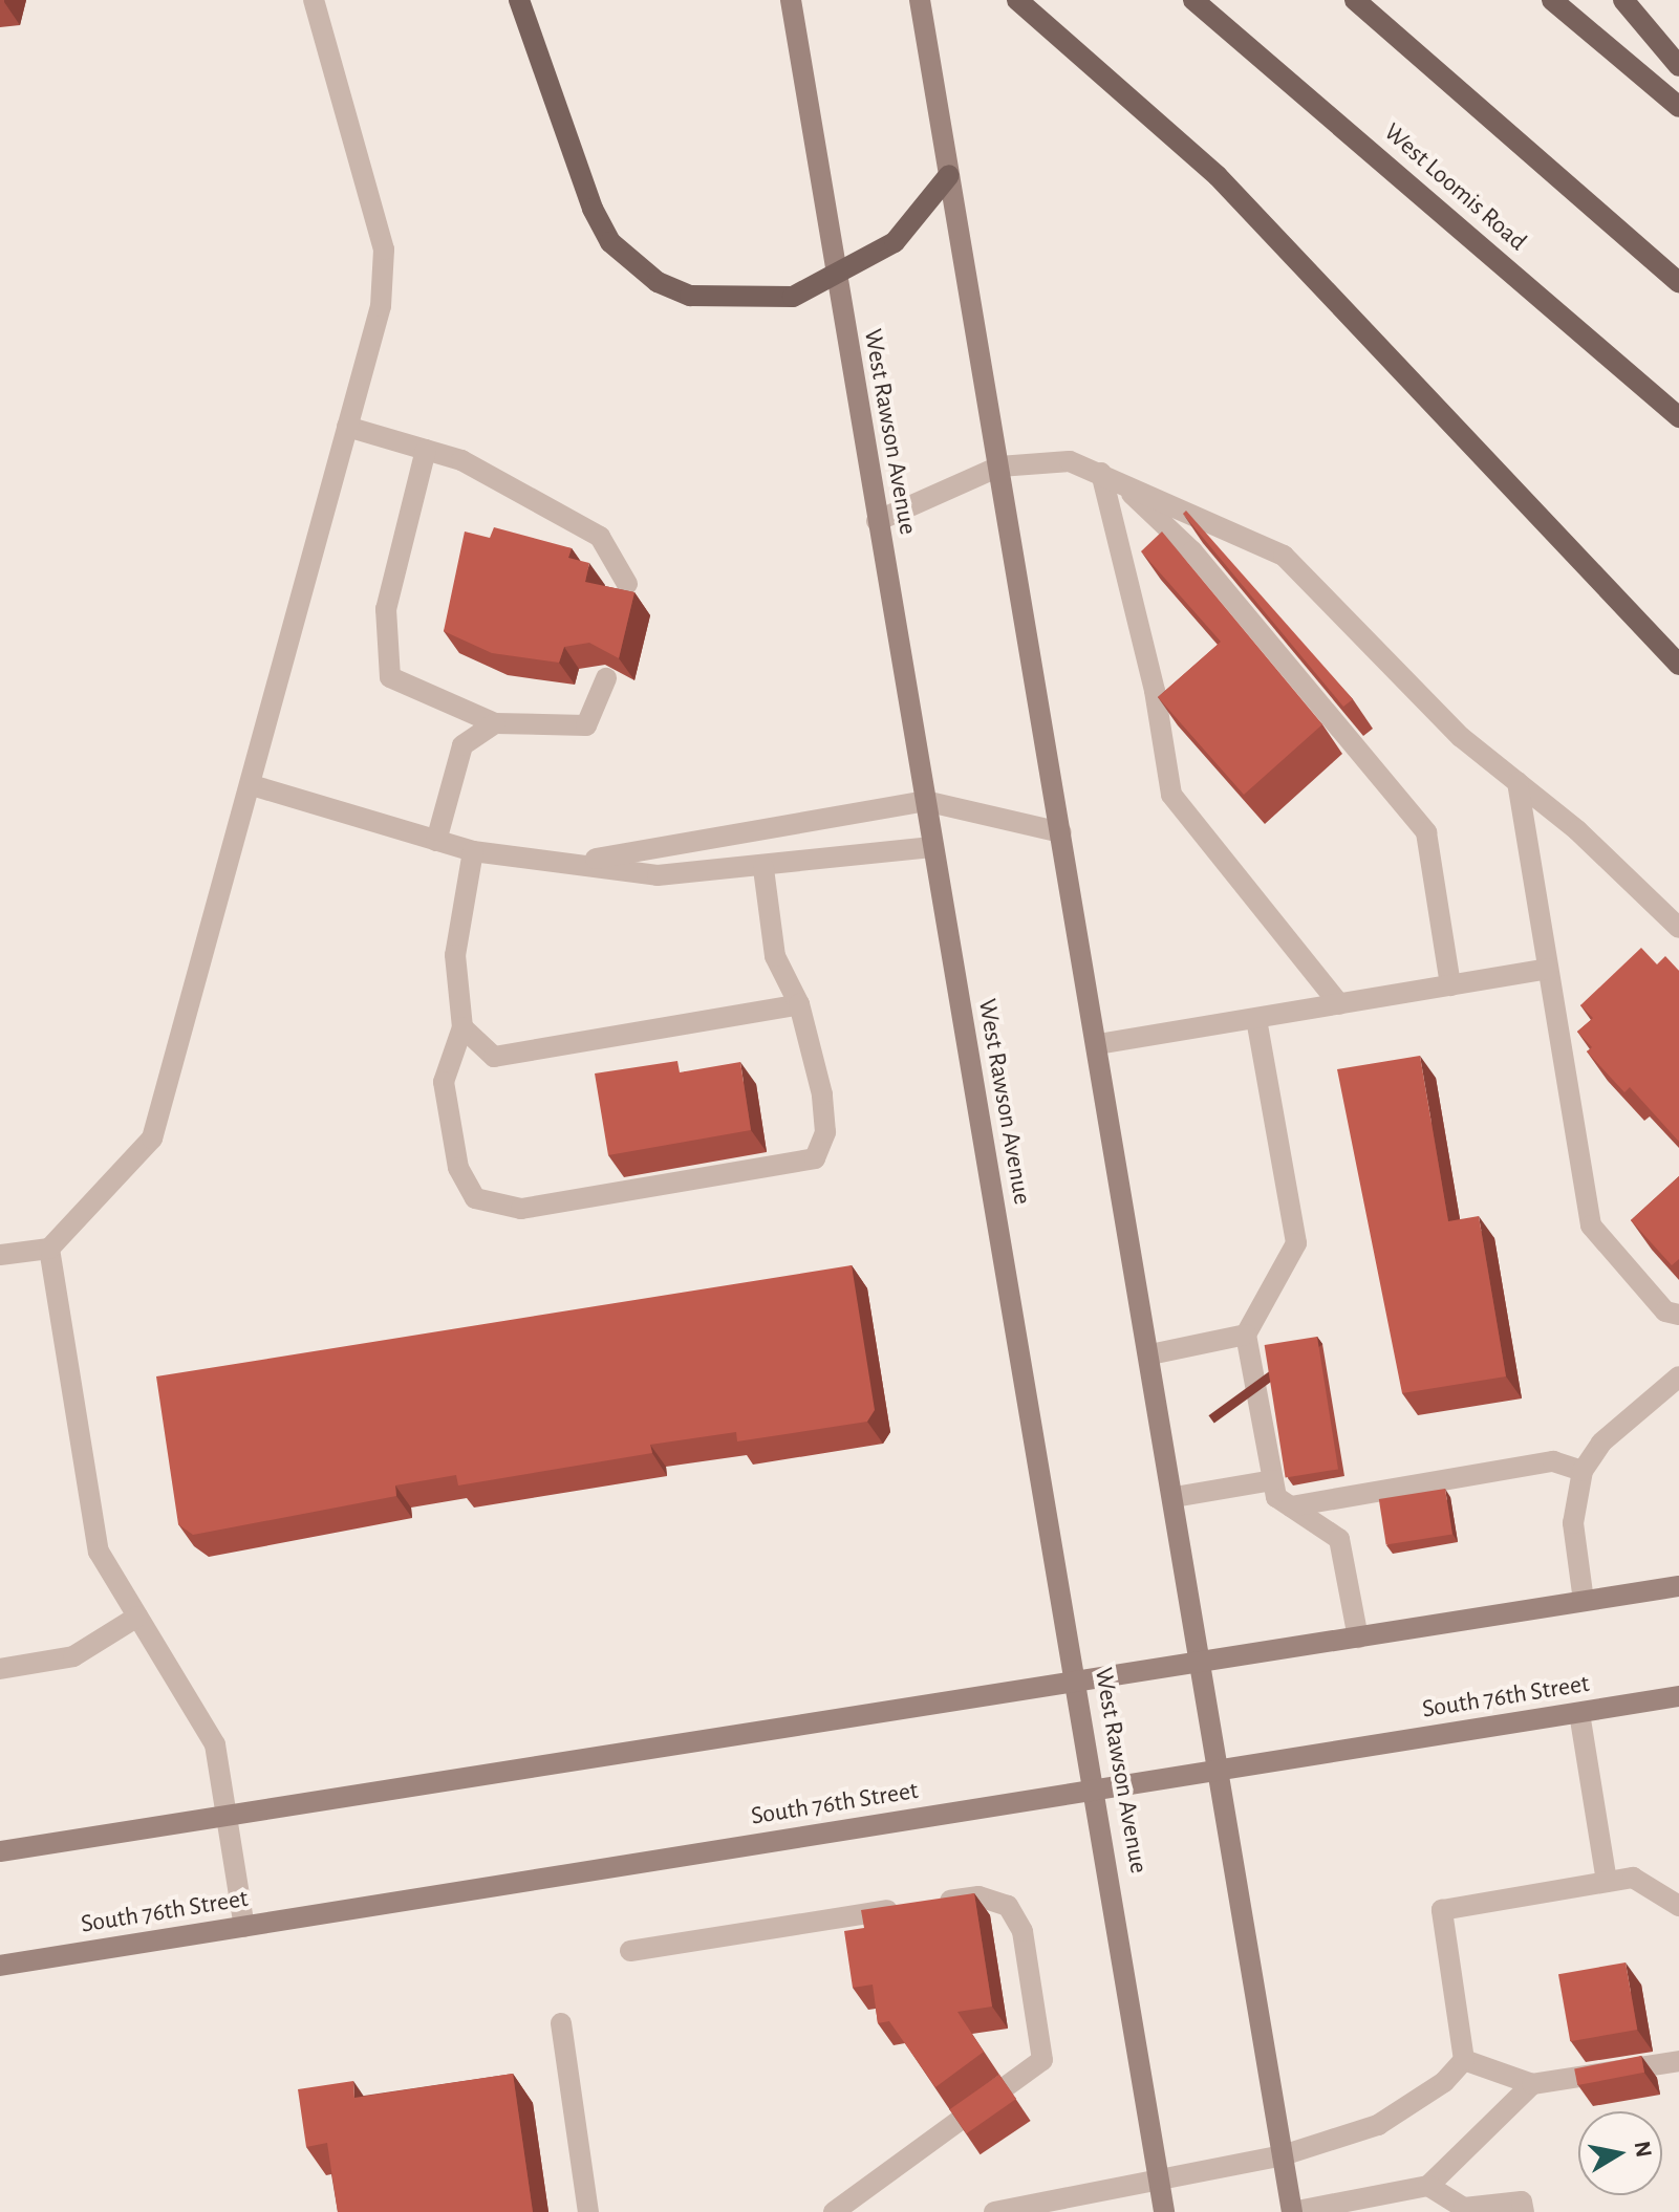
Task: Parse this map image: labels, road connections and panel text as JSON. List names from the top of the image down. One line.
{"streets":{"main road":["West Loomis Road","West Rawson Avenue","South 76th Street"]},"crossings":[["West Rawson Avenue","South 76th Street"]],"north":"right"}
